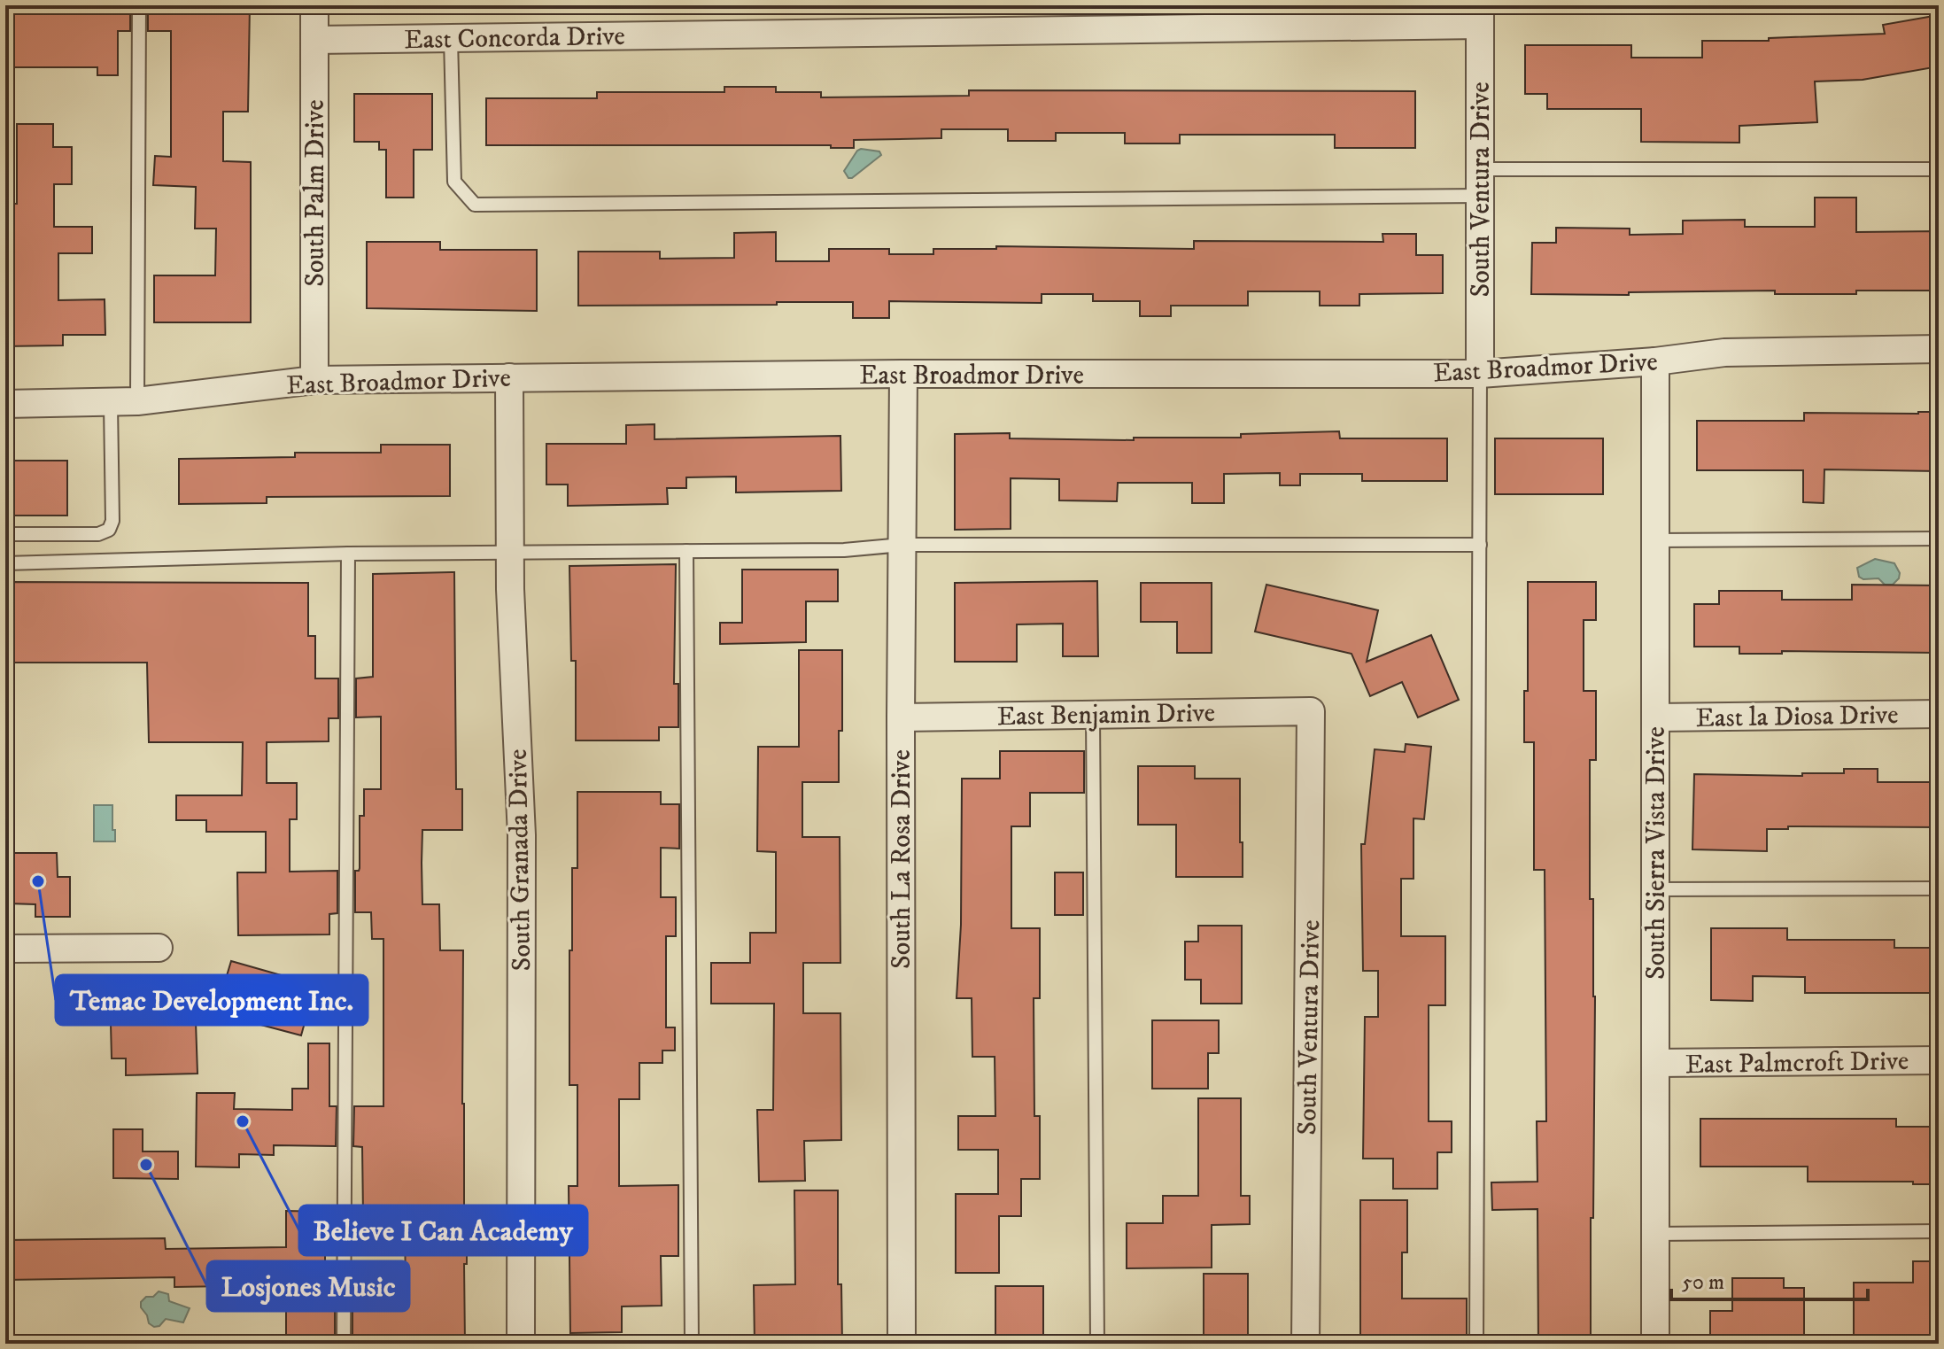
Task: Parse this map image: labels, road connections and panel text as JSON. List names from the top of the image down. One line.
{"streets":{"street":["East Concorda Drive","South Ventura Drive","South Palm Drive","East Broadmor Drive","East Benjamin Drive","East la Diosa Drive","South Sierra Vista Drive","South La Rosa Drive","South Granada Drive","East Palmcroft Drive"]},"crossings":[["East Concorda Drive","South Ventura Drive"],["East Concorda Drive","South Palm Drive"],["South Ventura Drive","East Broadmor Drive"],["South Ventura Drive","East Benjamin Drive"],["South Palm Drive","East Broadmor Drive"],["East Broadmor Drive","South Sierra Vista Drive"],["East Broadmor Drive","South La Rosa Drive"],["East Broadmor Drive","South Granada Drive"],["East Benjamin Drive","South La Rosa Drive"],["East la Diosa Drive","South Sierra Vista Drive"],["South Sierra Vista Drive","East Palmcroft Drive"]],"places":["Temac Development Inc.","Believe I Can Academy","Losjones Music"],"scale_bar":"50 m"}
